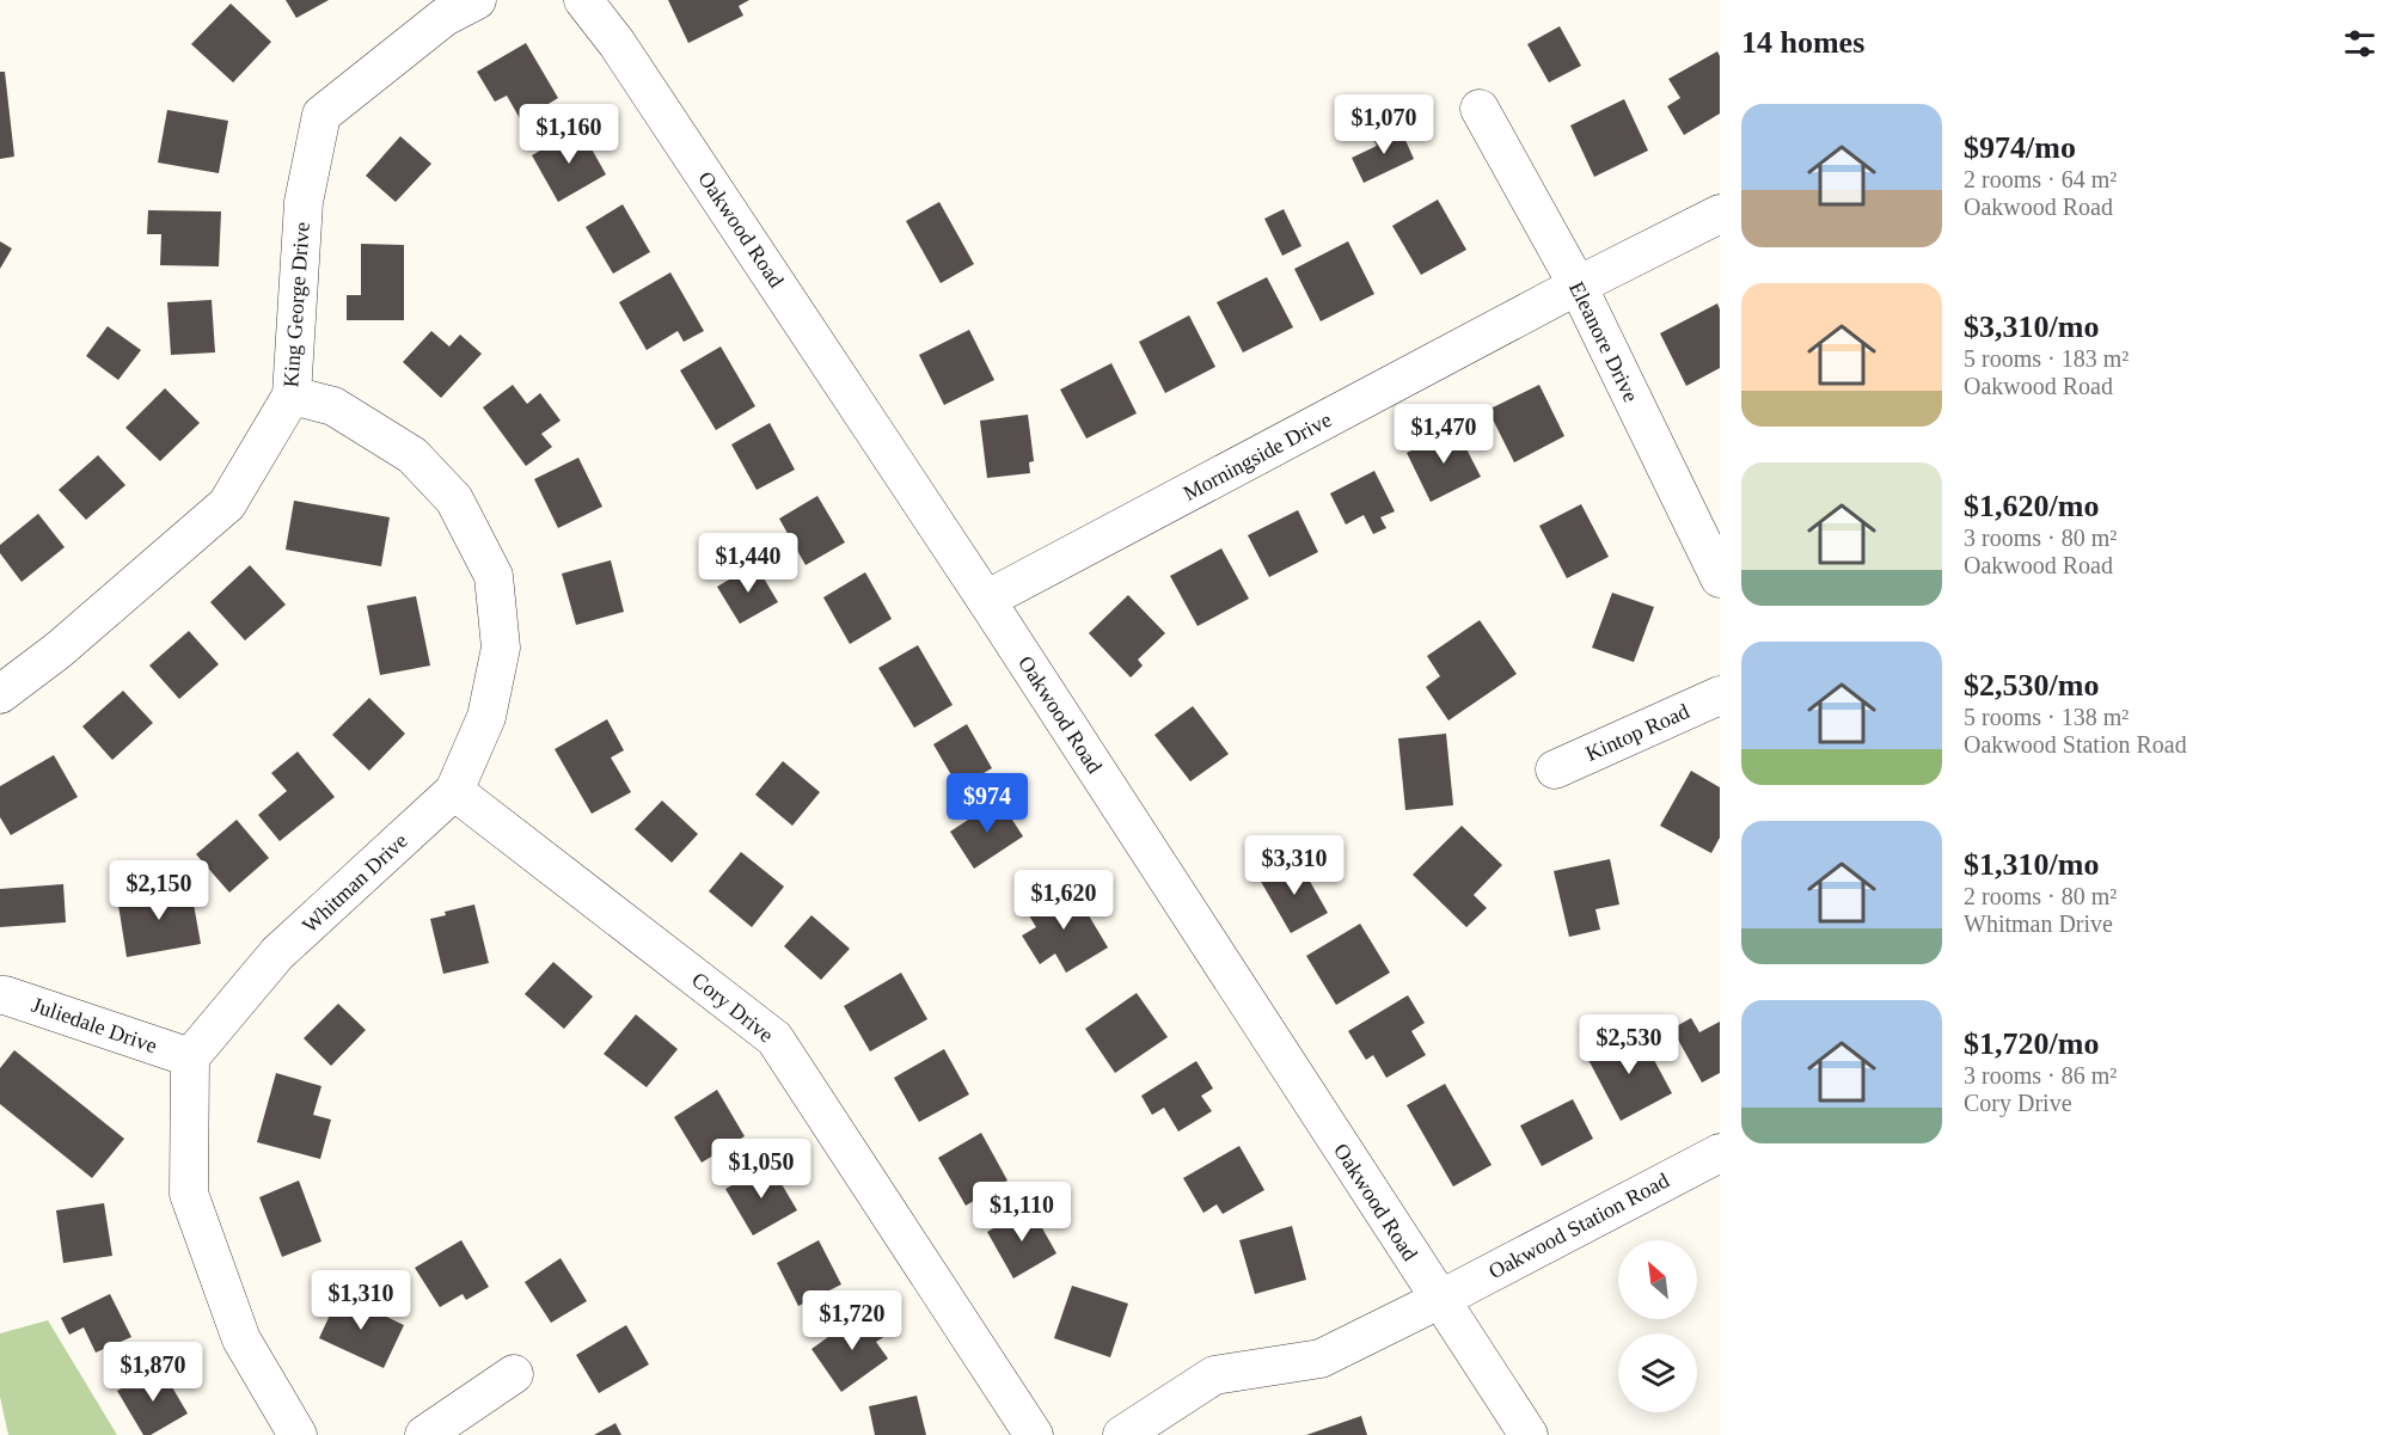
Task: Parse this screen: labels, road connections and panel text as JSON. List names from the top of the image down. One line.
{"streets":{"street":["Oakwood Road","King George Drive","Eleanore Drive","Morningside Drive","Kintop Road","Whitman Drive","Cory Drive","Juliedale Drive","Oakwood Station Road"]},"crossings":[["Oakwood Road","Morningside Drive"],["Oakwood Road","Oakwood Station Road"],["King George Drive","Whitman Drive"],["Eleanore Drive","Morningside Drive"],["Whitman Drive","Cory Drive"],["Whitman Drive","Juliedale Drive"]],"north":"top left","page":{"heading":"14 homes","list":[{"name":"$974/mo","note":"2 rooms · 64 m² · Oakwood Road"},{"name":"$3,310/mo","note":"5 rooms · 183 m² · Oakwood Road"},{"name":"$1,620/mo","note":"3 rooms · 80 m² · Oakwood Road"},{"name":"$2,530/mo","note":"5 rooms · 138 m² · Oakwood Station Road"},{"name":"$1,310/mo","note":"2 rooms · 80 m² · Whitman Drive"},{"name":"$1,720/mo","note":"3 rooms · 86 m² · Cory Drive"}],"price":["$1,070","$1,160","$1,470","$1,440","$974","$3,310","$2,150","$1,620","$2,530","$1,050","$1,110","$1,310","$1,720","$1,870"]}}
